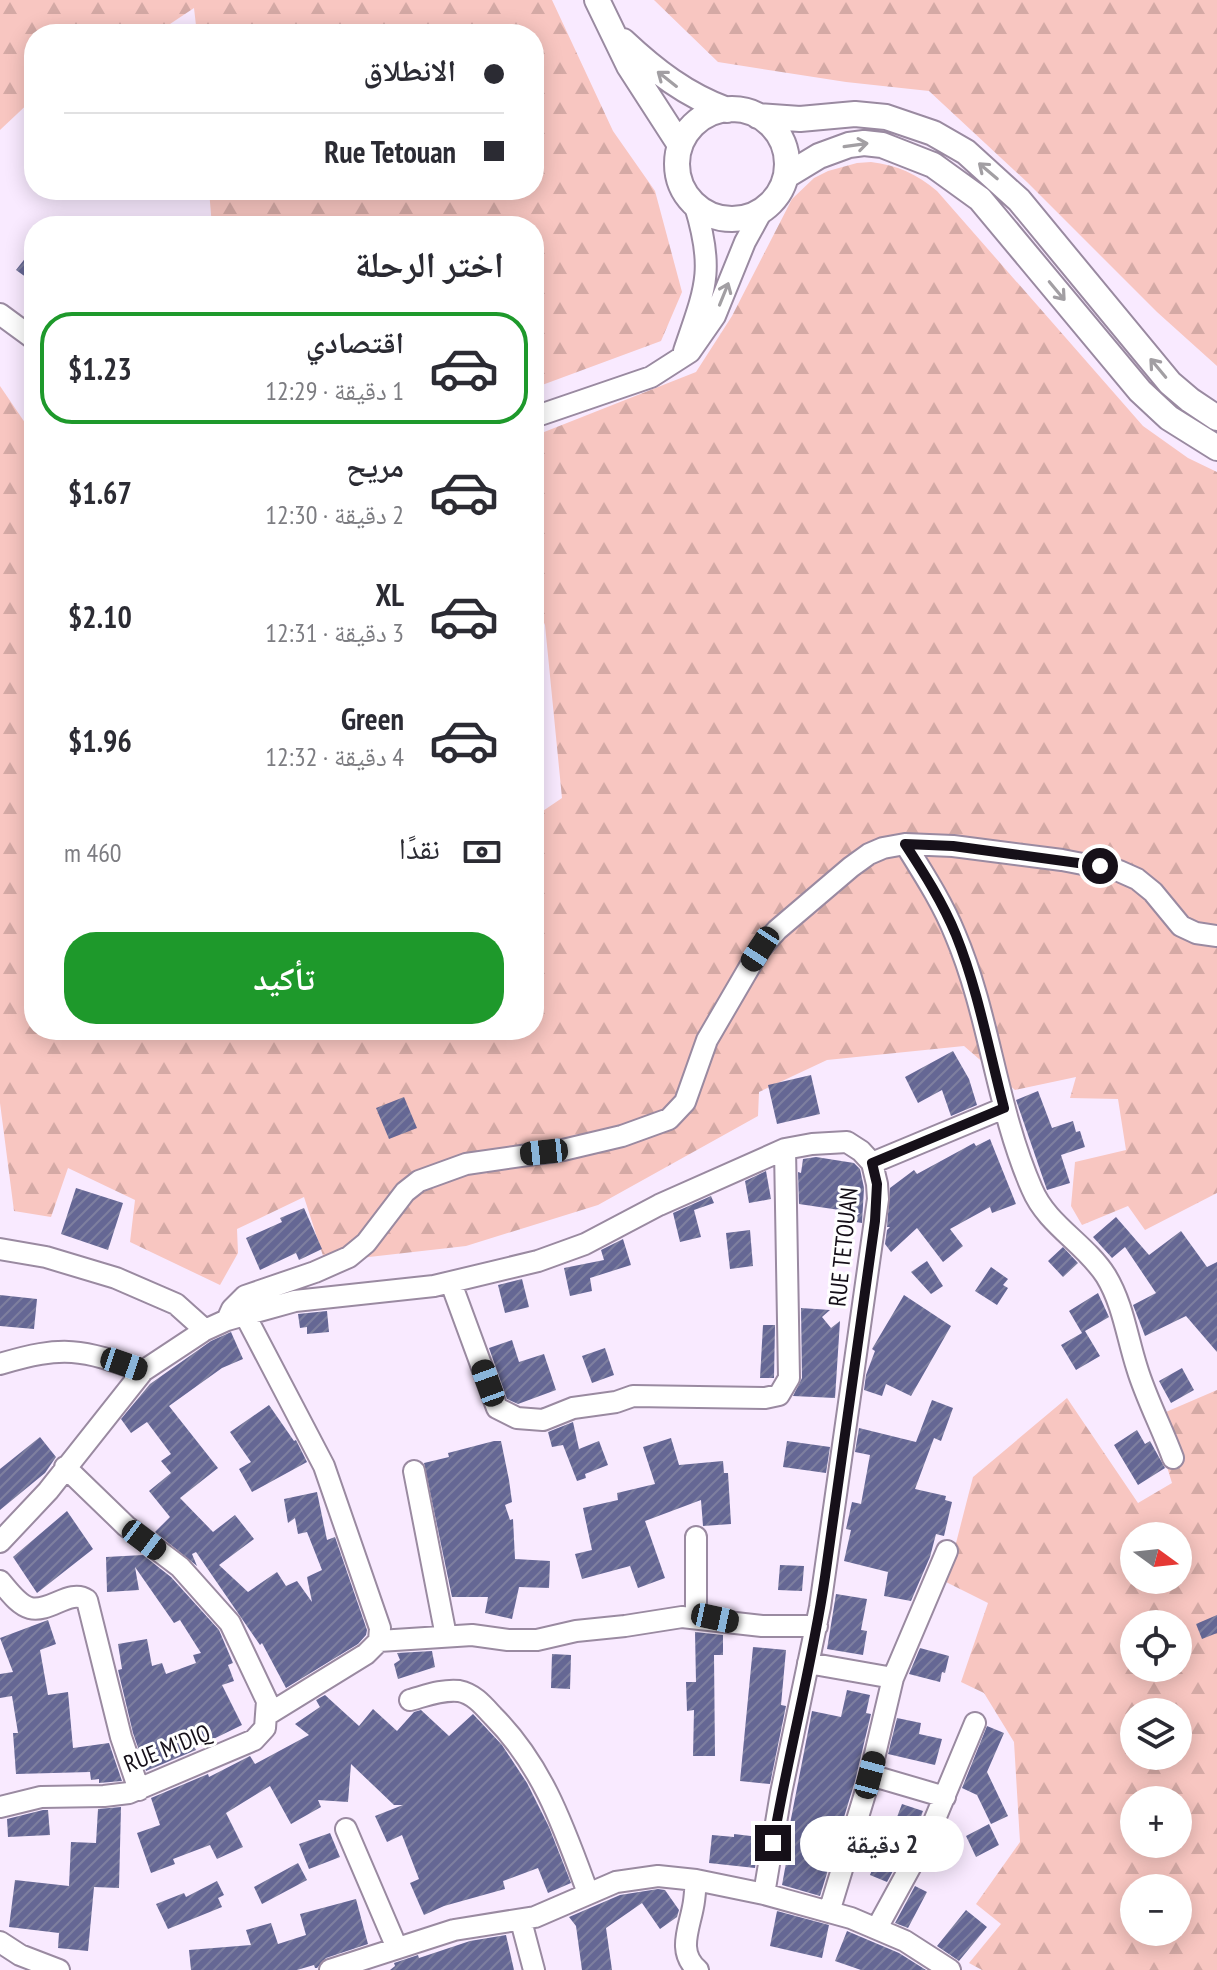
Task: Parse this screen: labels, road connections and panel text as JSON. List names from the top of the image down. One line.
{"streets":{"street":["RUE TETOUAN","RUE M'DIQ"]},"north":"right","page":{"banner":["الانطلاق","Rue Tetouan"],"heading":"اختر الرحلة","list":[{"name":"اقتصادي","note":"1 دقيقة · 12:29","value":"$1.23"},{"name":"مريح","note":"2 دقيقة · 12:30","value":"$1.67"},{"name":"XL","note":"3 دقيقة · 12:31","value":"$2.10"},{"name":"Green","note":"4 دقيقة · 12:32","value":"$1.96"}],"pay":["نقدًا","460 m"],"buttons":"تأكيد","map_buttons":["+","−"],"bubble":"2 دقيقة"}}
